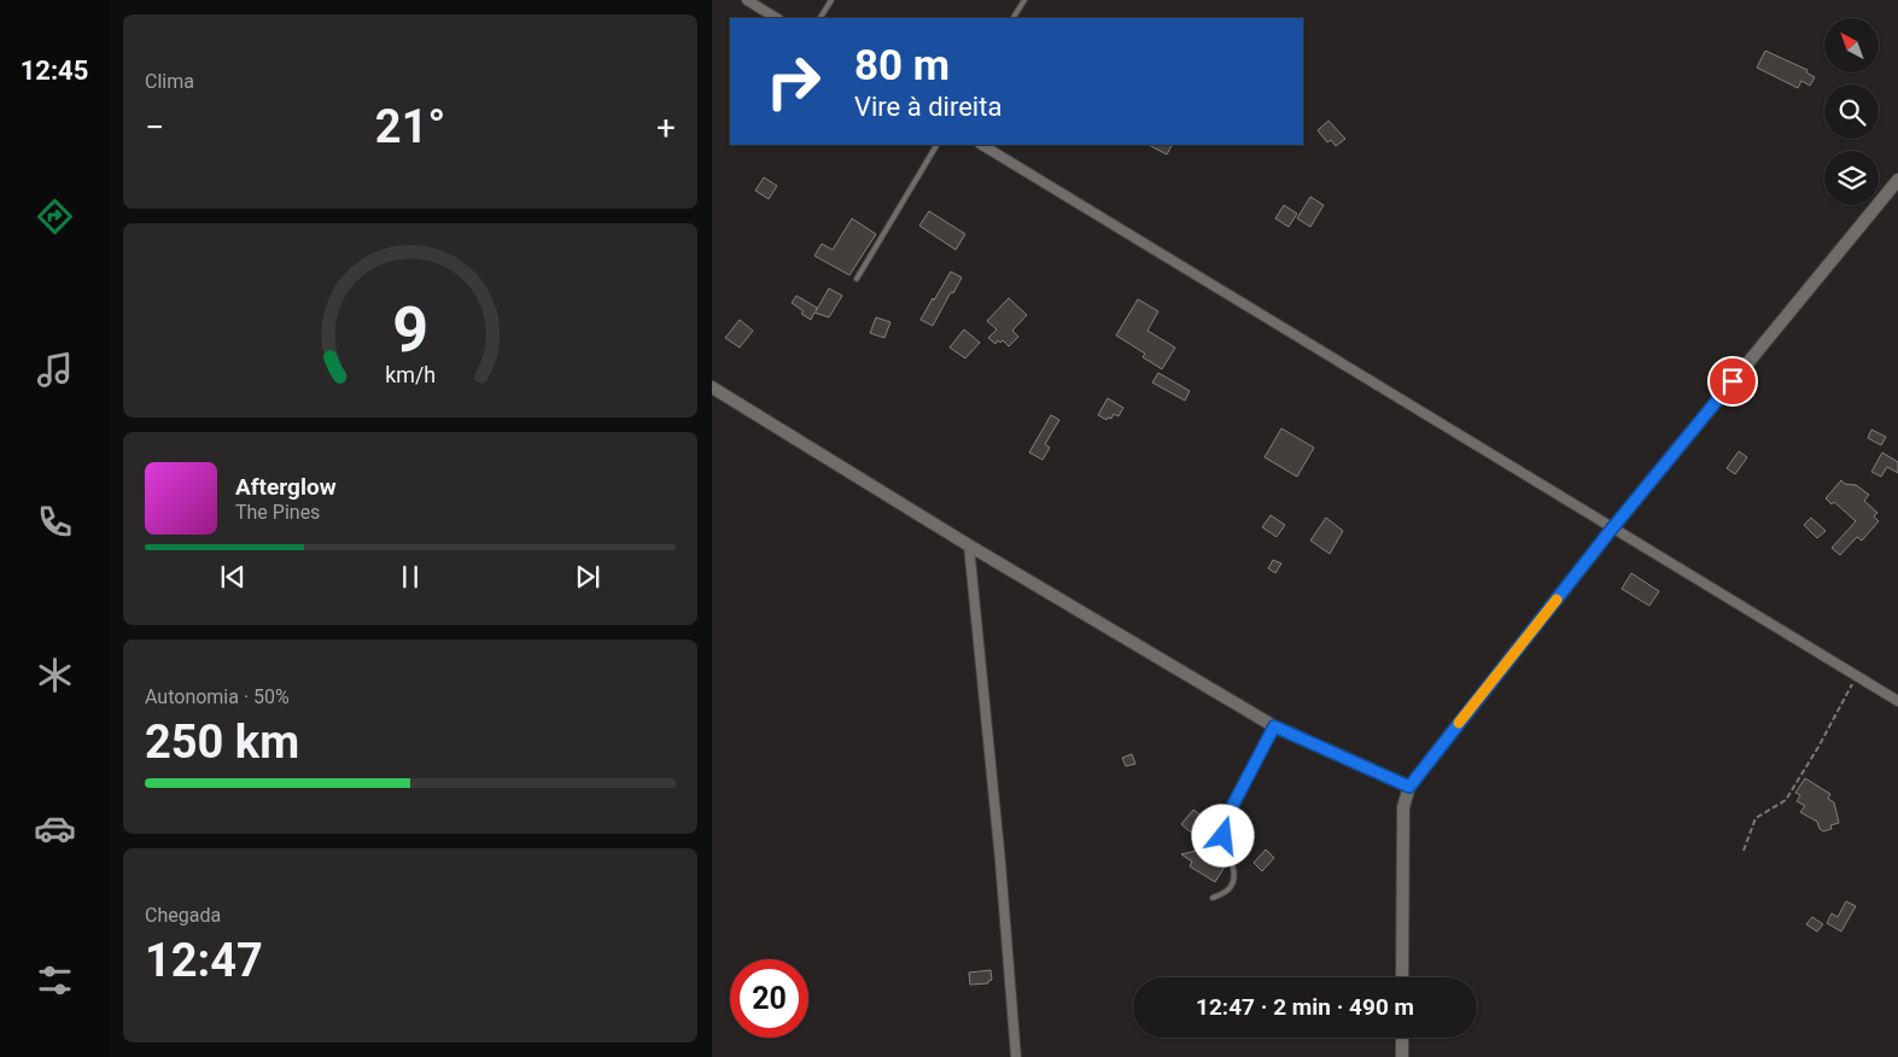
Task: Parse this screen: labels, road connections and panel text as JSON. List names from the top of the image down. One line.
{"north":"top left","page":{"tabs":"12:45","tile":["Clima",["Autonomia · 50%","250 km"],["Chegada","12:47"]],"turn":["80 m","Vire à direita"],"heat":["−","21°","+"],"song":["Afterglow","The Pines"],"limit":"20","trip":"12:47 · 2 min · 490 m","gauge":["9","km/h"]}}
